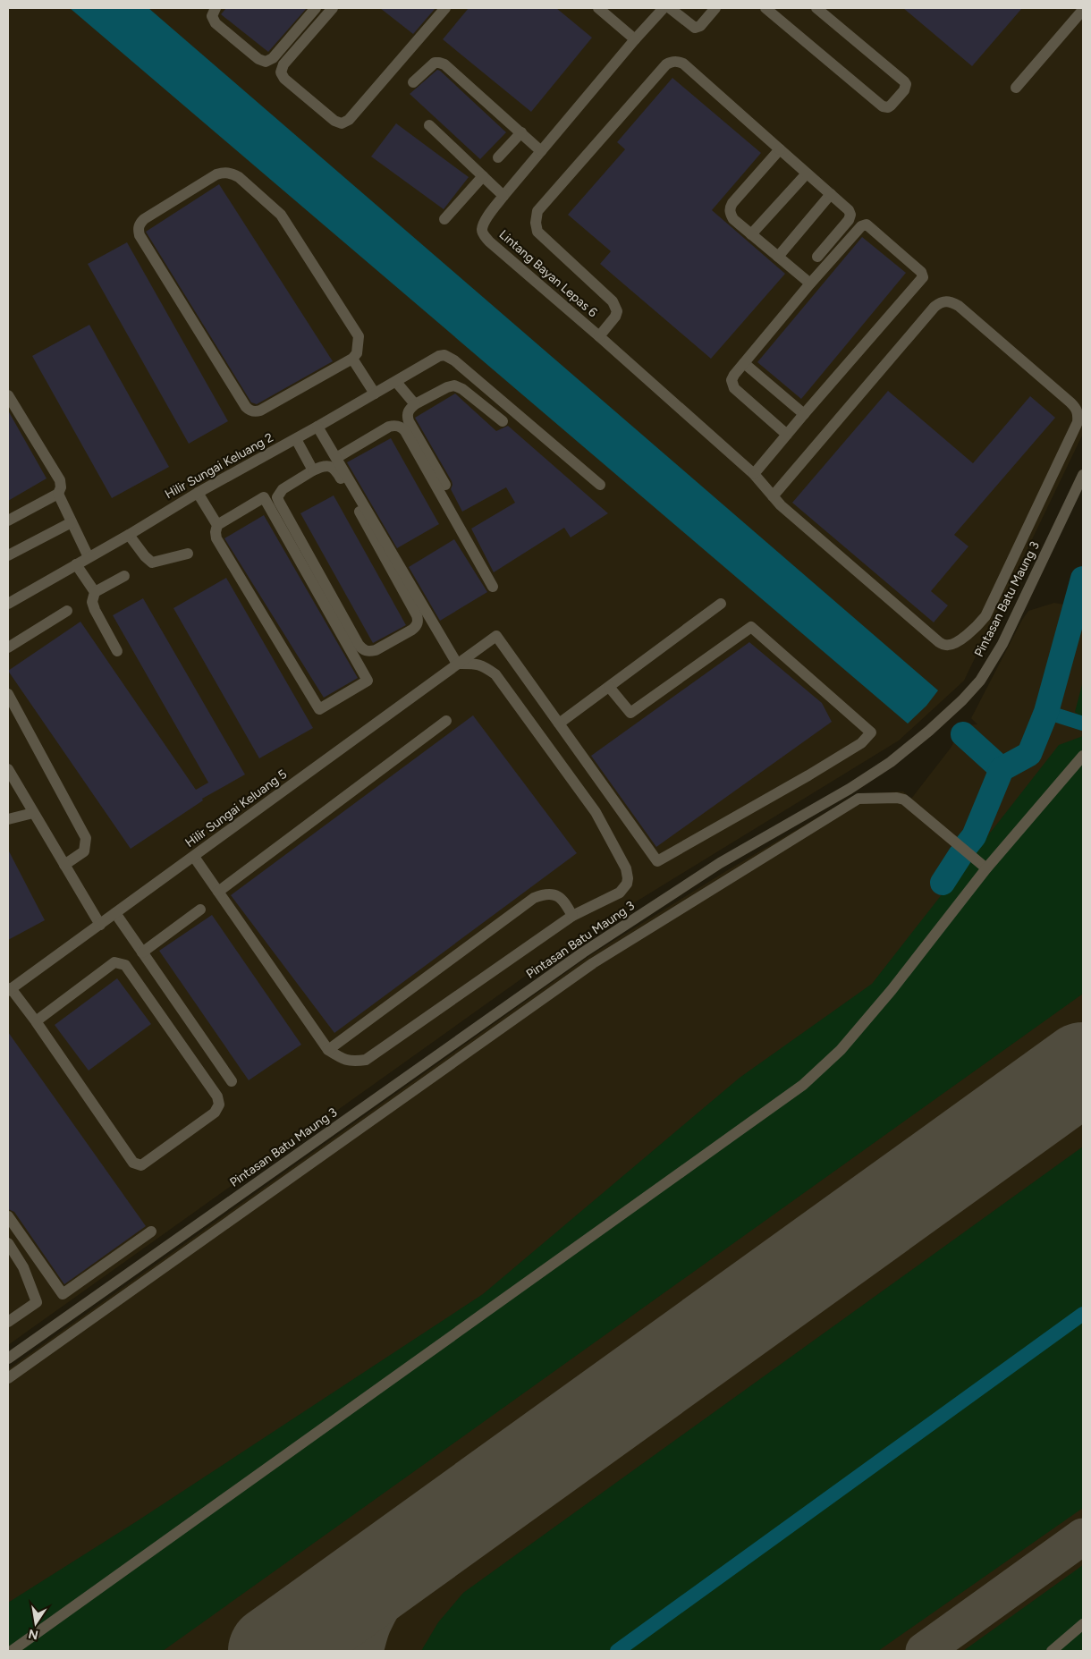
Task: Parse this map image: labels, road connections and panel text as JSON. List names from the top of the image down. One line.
{"streets":{"street":["Lintang Bayan Lepas 6","Hilir Sungai Keluang 2","Pintasan Batu Maung 3","Hilir Sungai Keluang 5"]},"north":"bottom"}
